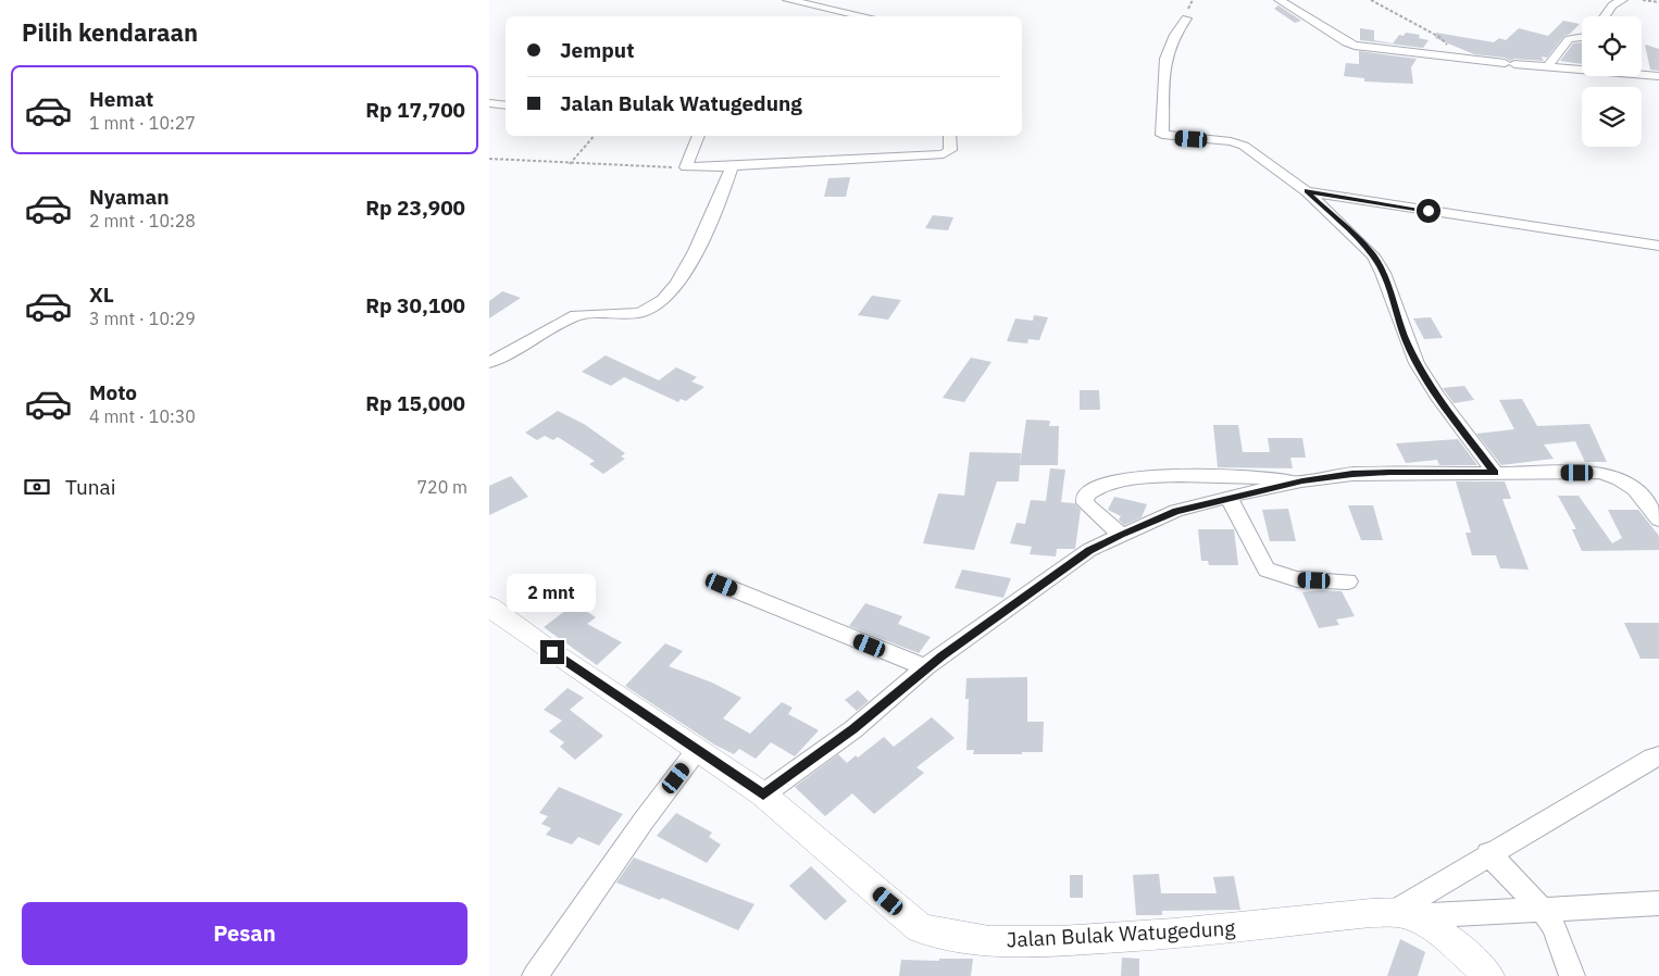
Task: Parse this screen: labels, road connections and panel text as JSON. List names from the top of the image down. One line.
{"streets":{"street":["Jalan Bulak Watugedung"]},"page":{"heading":"Pilih kendaraan","banner":["Jemput","Jalan Bulak Watugedung"],"list":[{"name":"Hemat","note":"1 mnt · 10:27","value":"Rp 17,700"},{"name":"Nyaman","note":"2 mnt · 10:28","value":"Rp 23,900"},{"name":"XL","note":"3 mnt · 10:29","value":"Rp 30,100"},{"name":"Moto","note":"4 mnt · 10:30","value":"Rp 15,000"}],"pay":["Tunai","720 m"],"bubble":"2 mnt","buttons":"Pesan"}}
